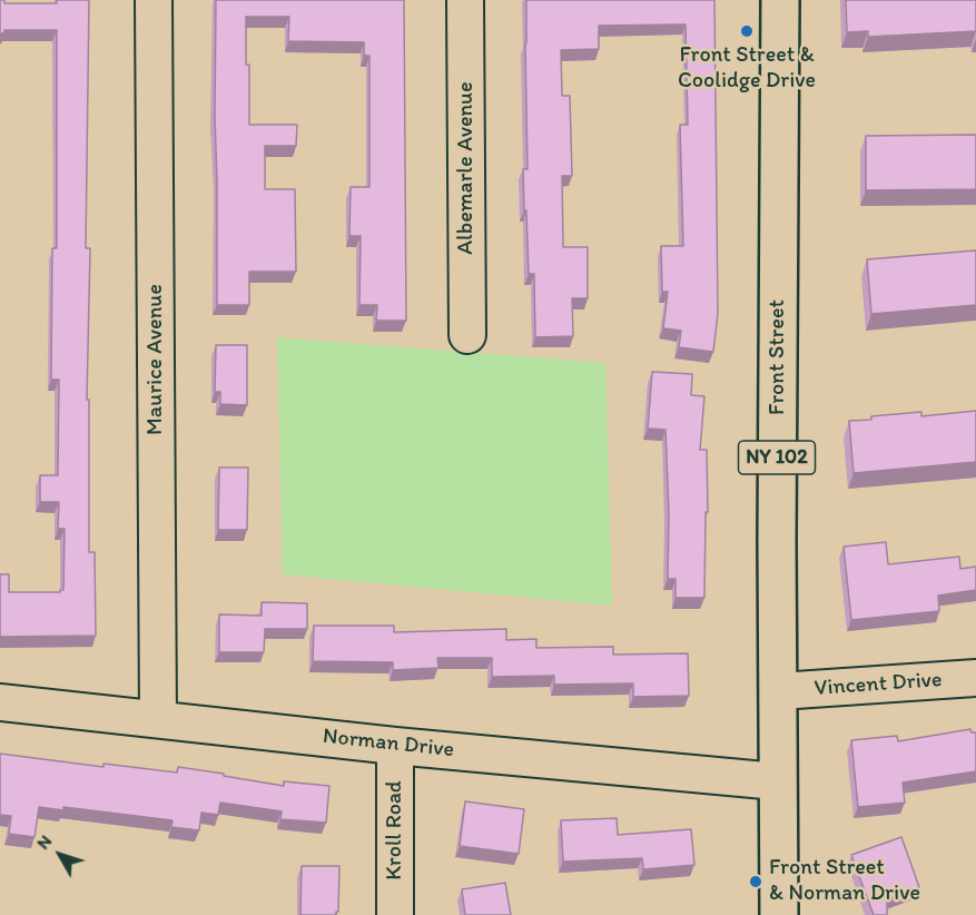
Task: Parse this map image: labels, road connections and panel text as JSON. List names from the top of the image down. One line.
{"streets":{"main road":["Front Street","NY 102"],"street":["Albemarle Avenue","Maurice Avenue","Vincent Drive","Norman Drive","Kroll Road"]},"crossings":[["Front Street","Vincent Drive"],["Front Street","Norman Drive"],["Maurice Avenue","Norman Drive"],["Norman Drive","Kroll Road"]],"places":["Front Street & Coolidge Drive","Front Street & Norman Drive"],"north":"top left"}
